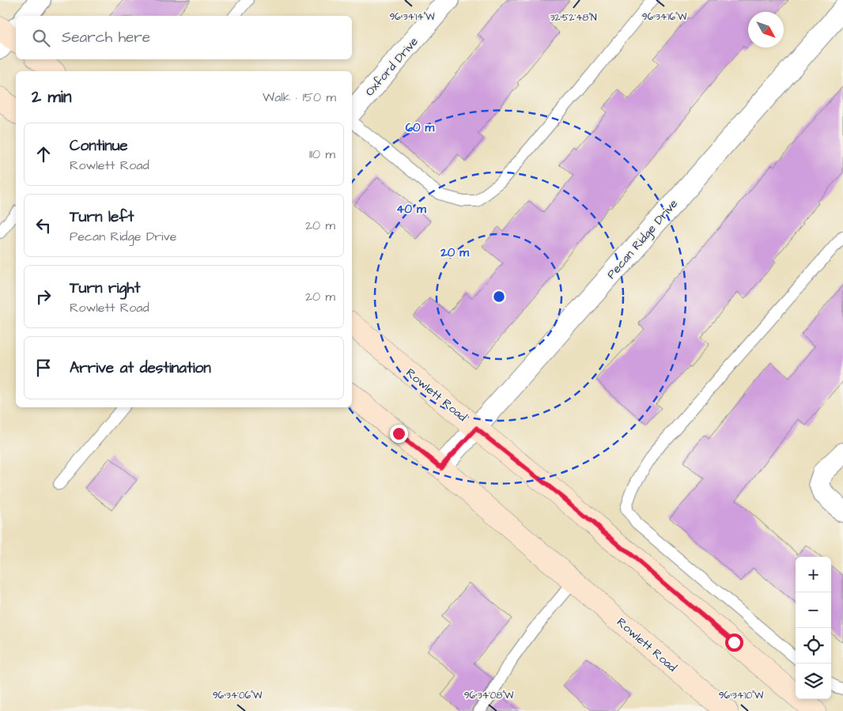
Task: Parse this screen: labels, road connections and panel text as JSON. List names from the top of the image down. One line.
{"streets":{"main road":["Rowlett Road"],"street":["Oxford Drive","Pecan Ridge Drive"]},"crossings":[["Pecan Ridge Drive","Rowlett Road"]],"north":"bottom right","page":{"search":"Search here","heading":["2 min","Walk · 150 m"],"list":[["Continue","Rowlett Road","110 m"],["Turn left","Pecan Ridge Drive","20 m"],["Turn right","Rowlett Road","20 m"],"Arrive at destination"],"map_buttons":["+","−"]},"coordinates":["96°34'14\"W","96°34'16\"W","32°52'48\"N","96°34'06\"W","96°34'08\"W","96°34'10\"W"],"rings":["60 m","40 m","20 m"]}
